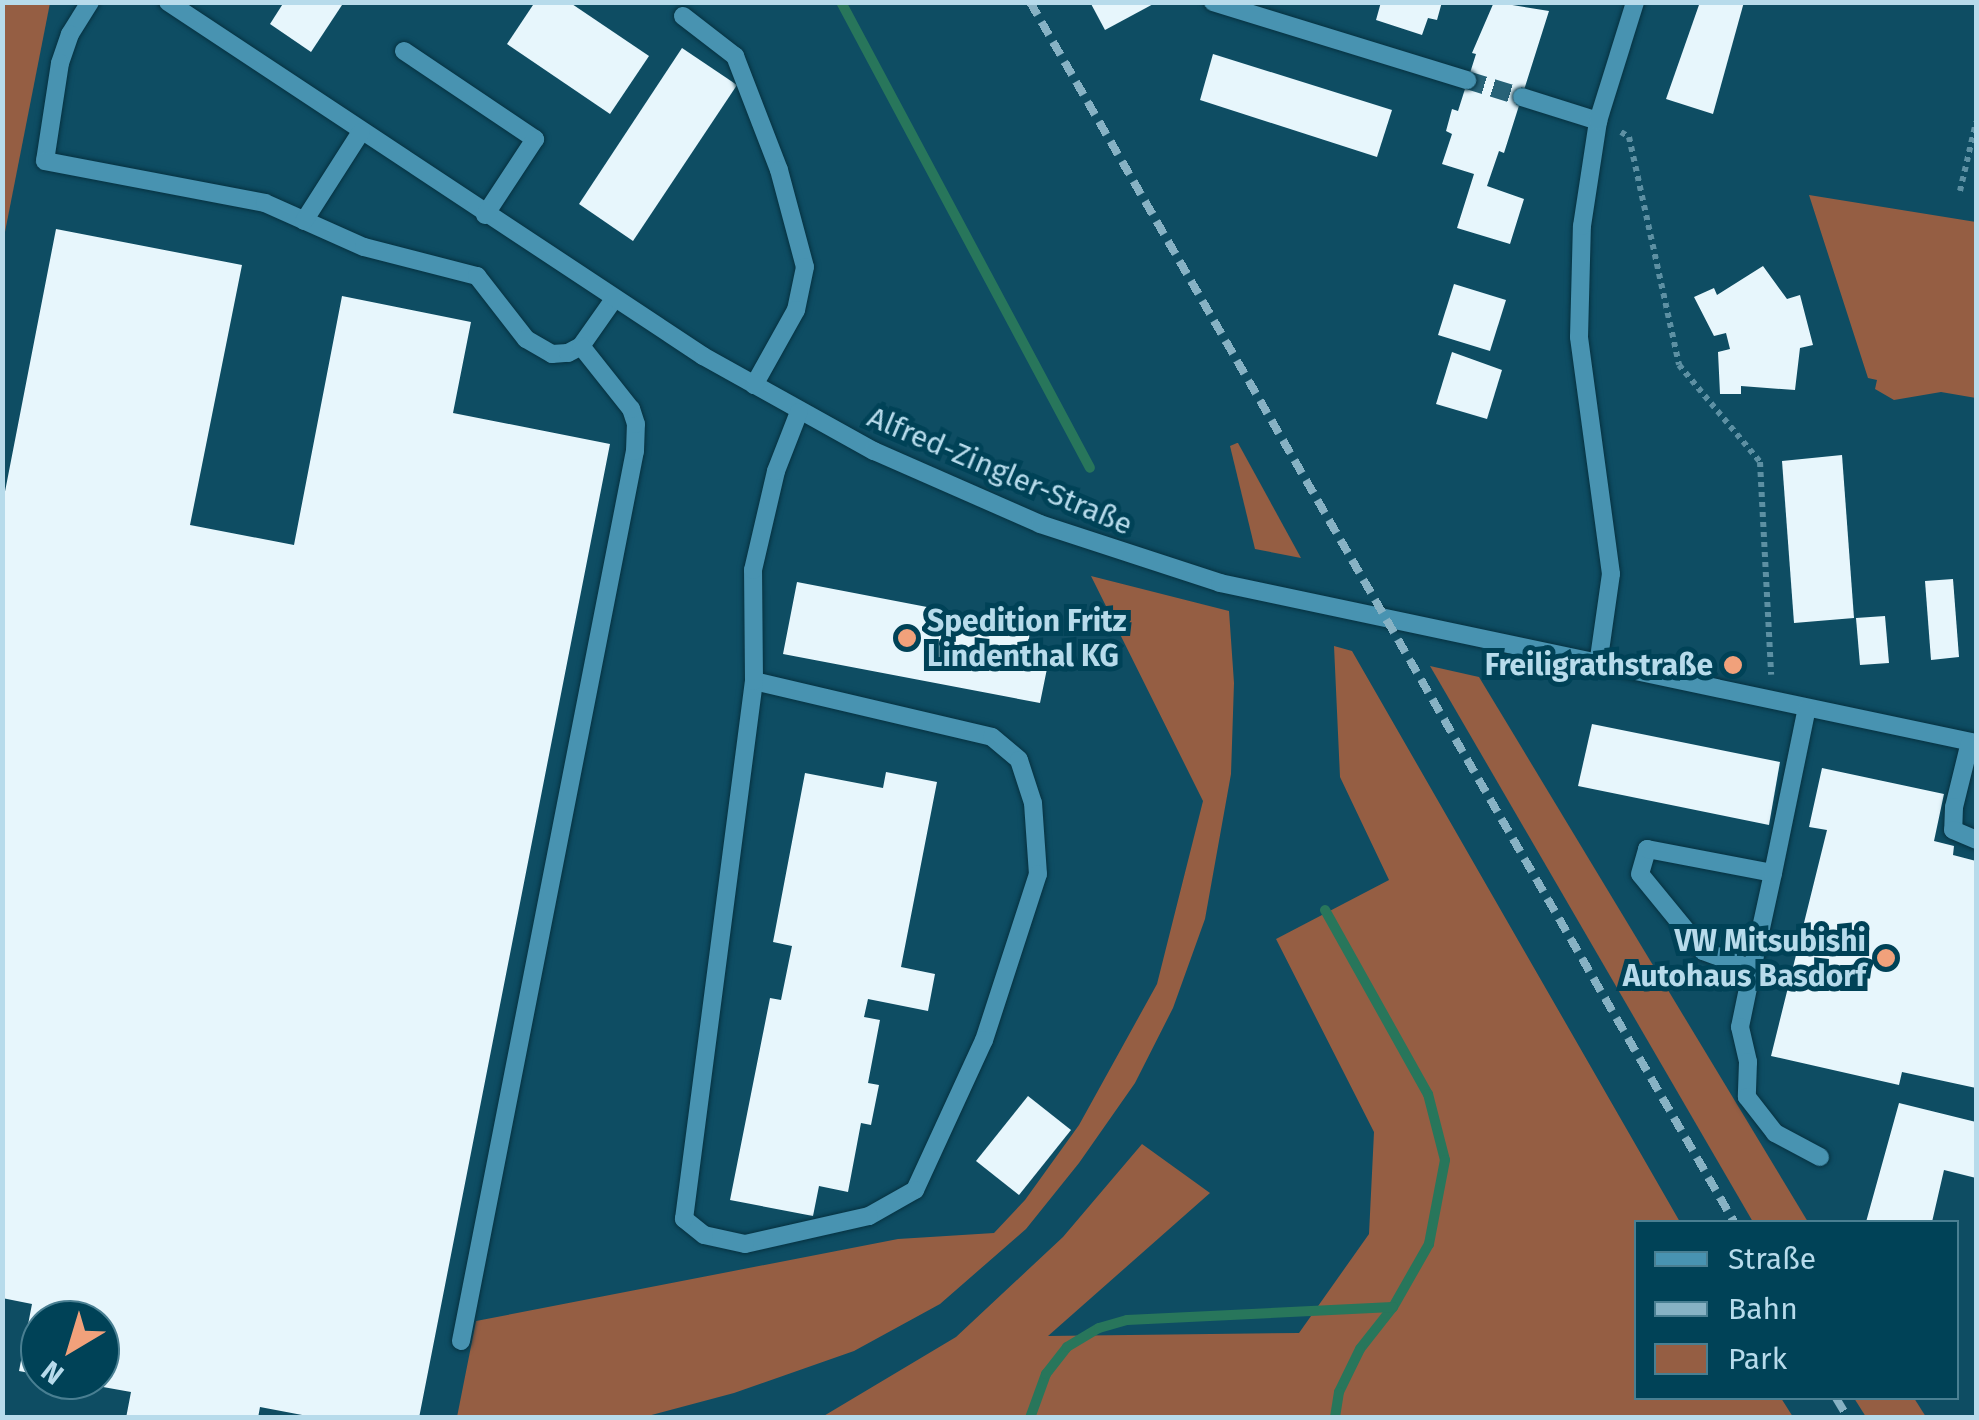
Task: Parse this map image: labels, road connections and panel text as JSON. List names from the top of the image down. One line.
{"streets":{"street":["Alfred-Zingler-Straße"]},"places":["Spedition Fritz Lindenthal KG","Freiligrathstraße","VW Mitsubishi Autohaus Basdorf"],"legend":["Straße","Bahn","Park"],"north":"bottom left"}
